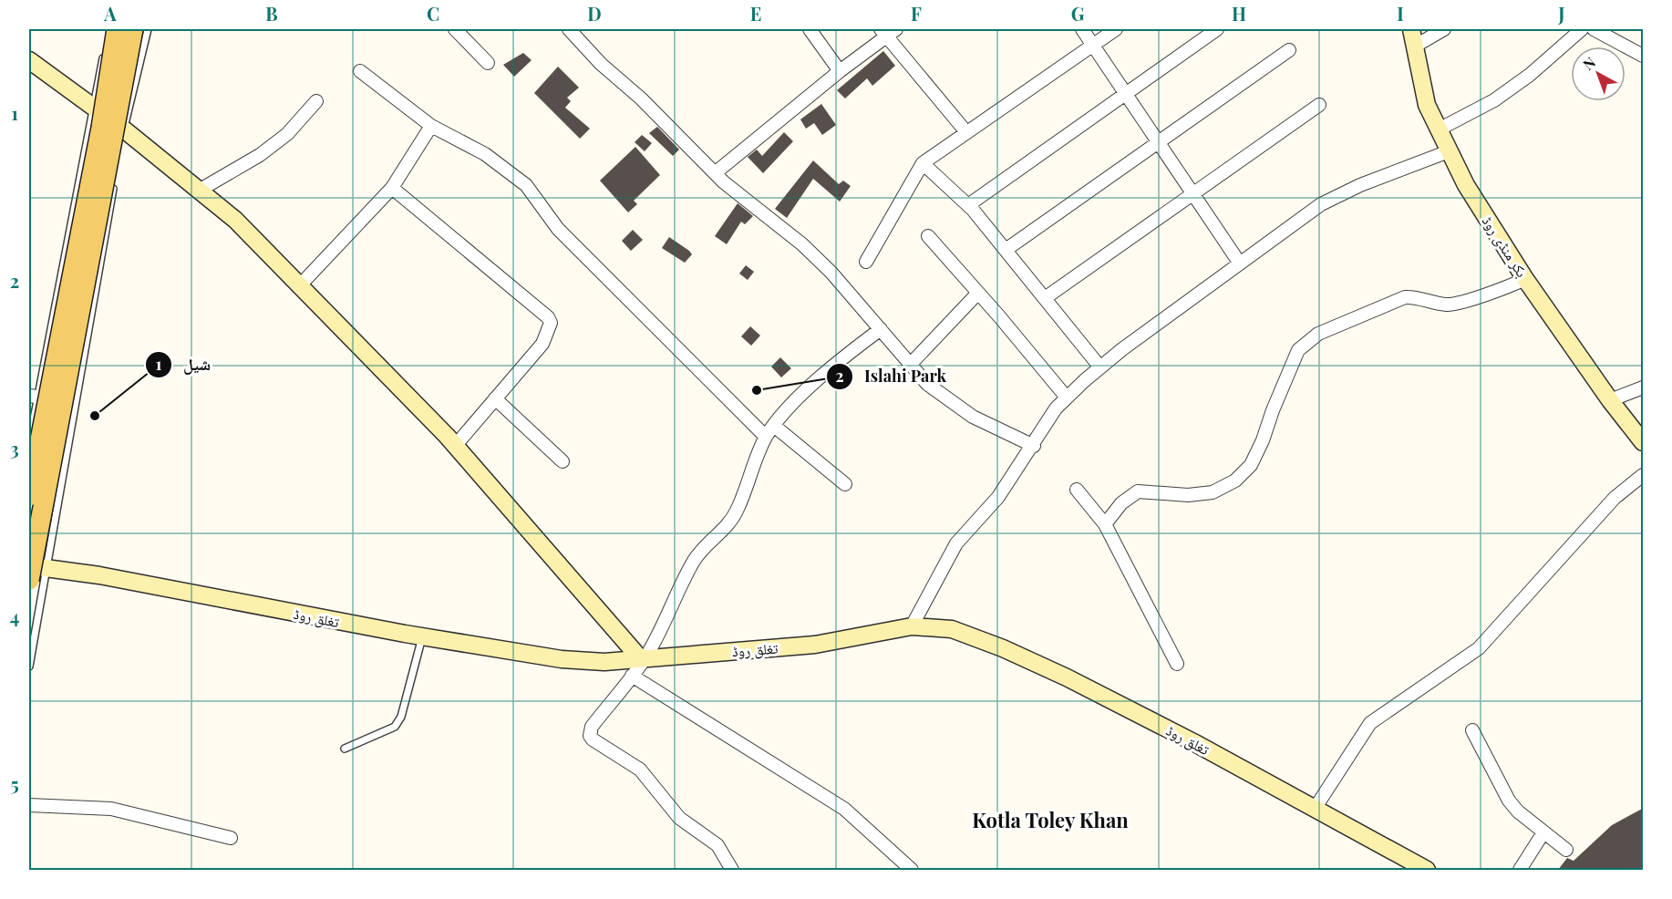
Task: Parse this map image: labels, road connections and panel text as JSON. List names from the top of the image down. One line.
{"streets":{"street":["بکر منڈی روڈ","تغلق روڈ"]},"districts":["Kotla Toley Khan"],"places":["Islahi Park","شیل"],"north":"top left","grid":{"columns":["A","B","C","D","E","F","G","H","I","J"],"rows":["1","2","3","4","5"]}}
